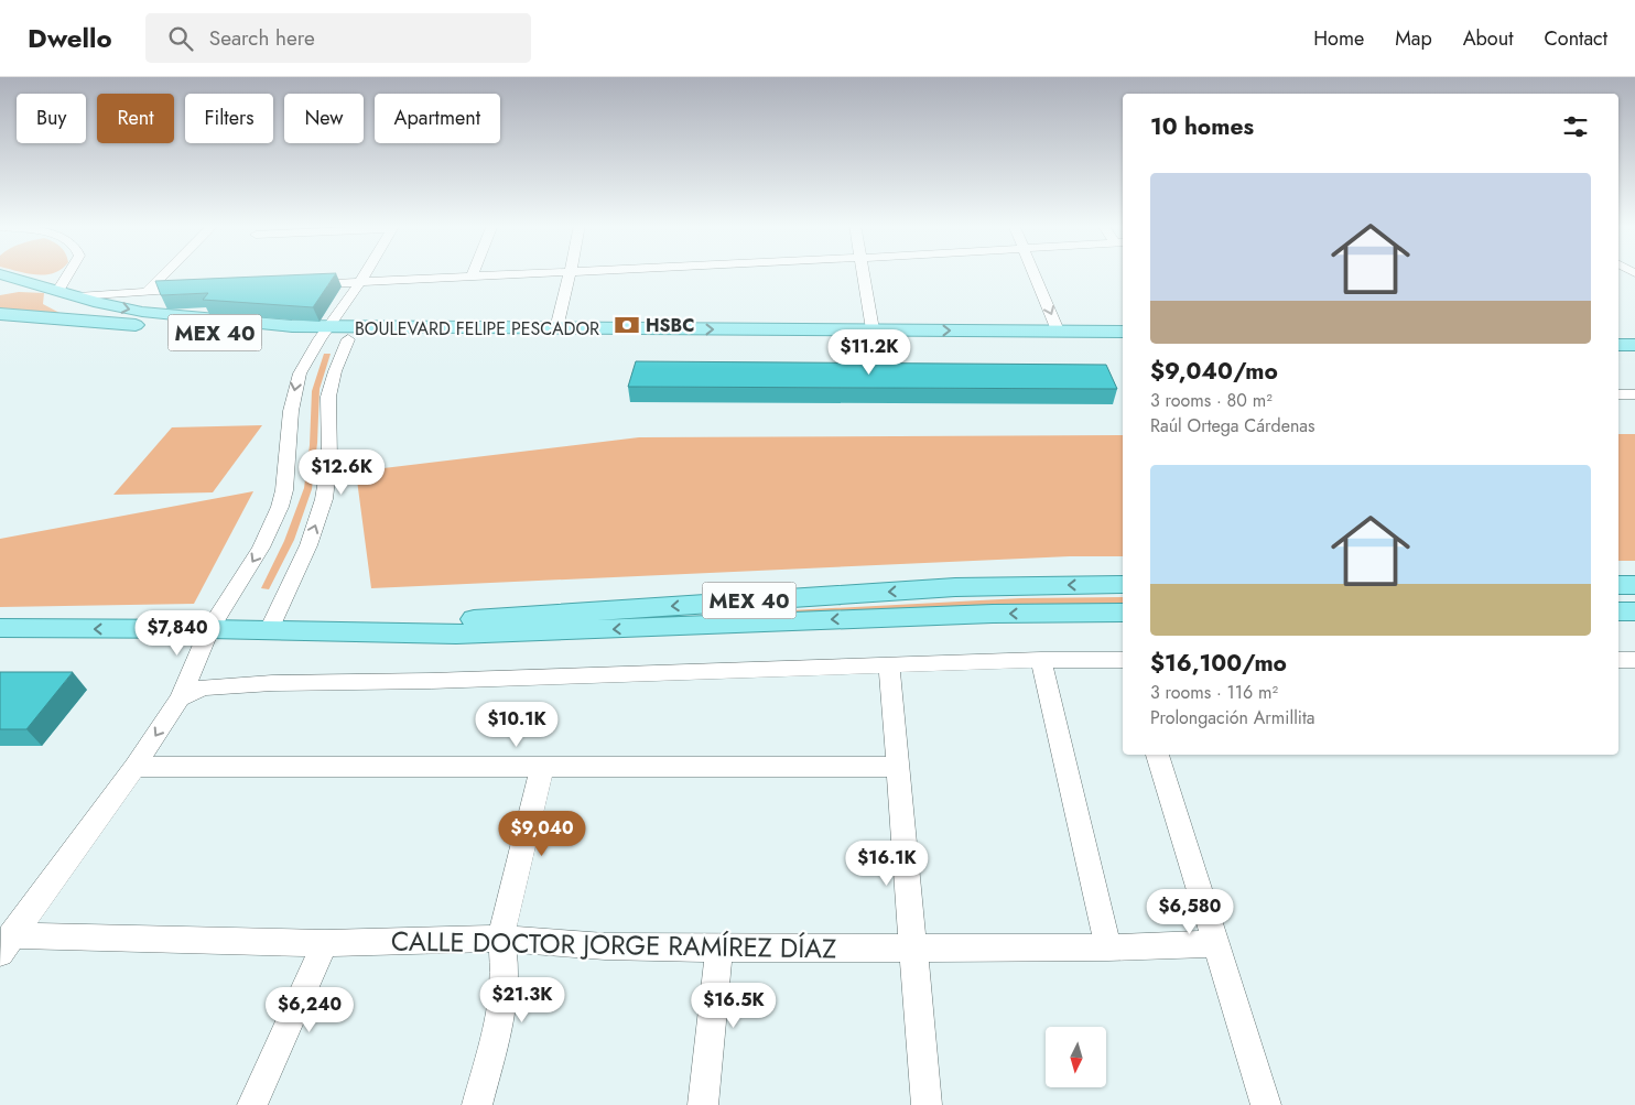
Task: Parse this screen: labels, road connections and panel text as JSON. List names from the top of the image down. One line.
{"streets":{"main road":["BOULEVARD FELIPE PESCADOR","MEX 40"],"street":["CALLE DOCTOR JORGE RAMÍREZ DÍAZ"]},"places":{"bank":["HSBC"]},"north":"bottom","page":{"header":"Dwello","search":"Search here","nav":["Home","Map","About","Contact"],"chip":["Buy","Rent","Filters","New","Apartment"],"heading":"10 homes","list":[{"name":"$9,040/mo","note":"3 rooms · 80 m² · Raúl Ortega Cárdenas"},{"name":"$16,100/mo","note":"3 rooms · 116 m² · Prolongación Armillita"}],"price":["$11.2K","$12.6K","$7,840","$10.1K","$9,040","$16.1K","$6,580","$21.3K","$16.5K","$6,240"]}}
